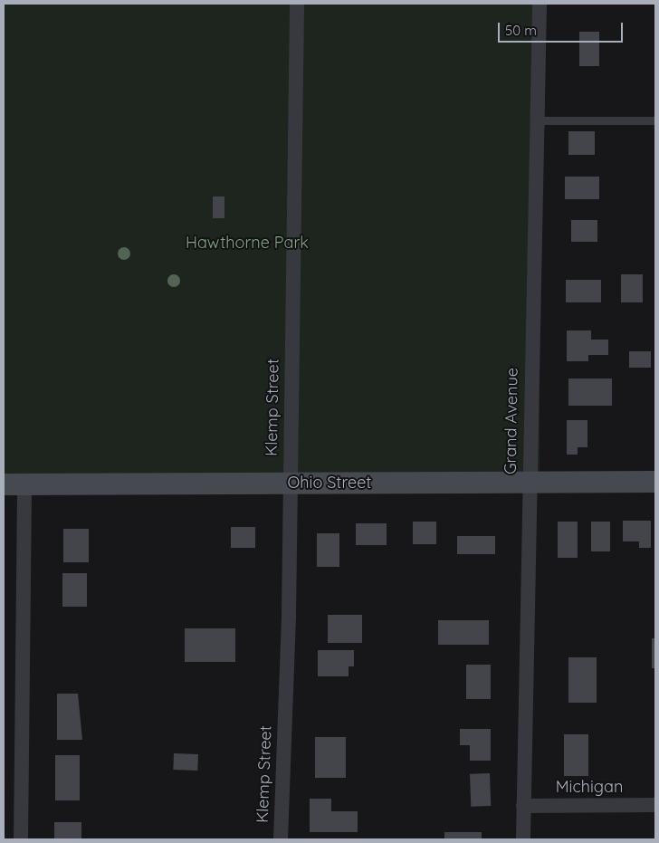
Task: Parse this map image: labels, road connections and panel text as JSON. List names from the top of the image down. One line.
{"streets":{"street":["Klemp Street","Grand Avenue","Ohio Street","Michigan"]},"crossings":[["Klemp Street","Ohio Street"],["Grand Avenue","Ohio Street"],["Grand Avenue","Michigan"]],"parks":["Hawthorne Park"],"scale_bar":"50 m"}
